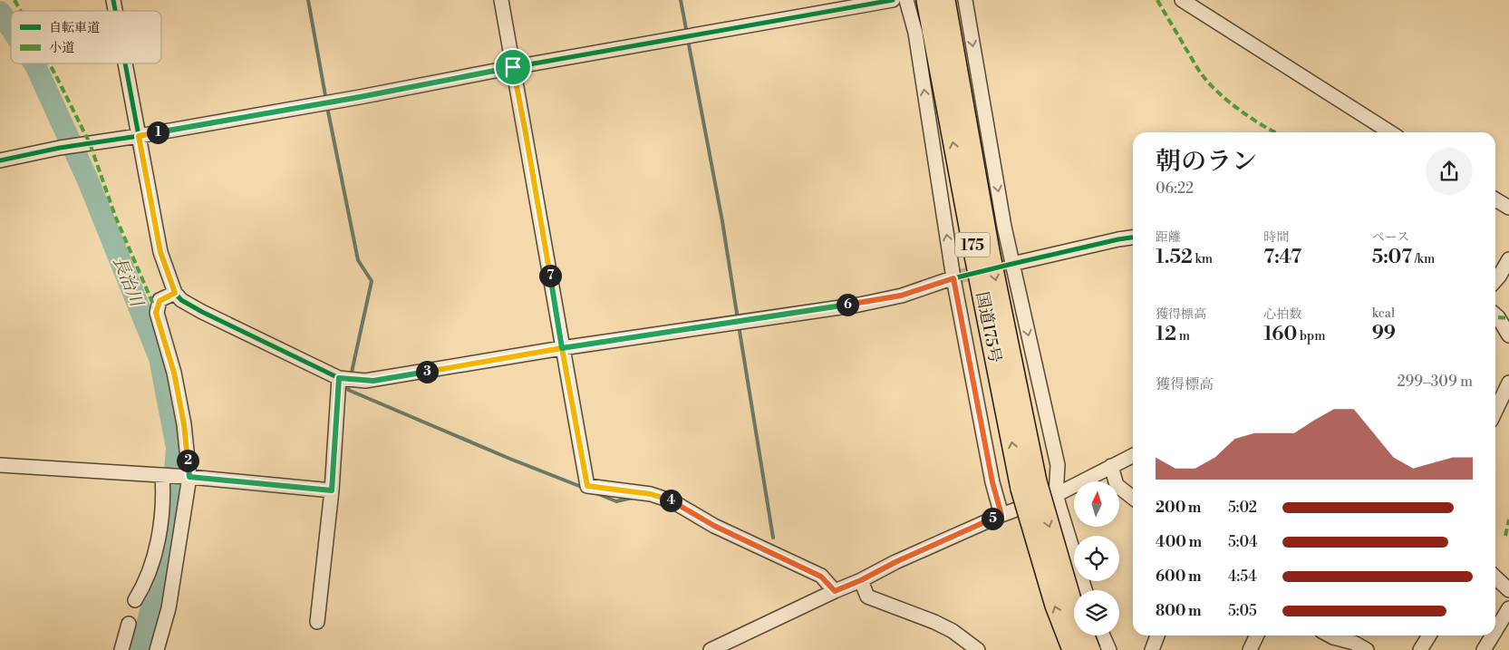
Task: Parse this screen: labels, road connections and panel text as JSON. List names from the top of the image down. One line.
{"streets":{"highway":["175","国道175号"]},"water":["長治川"],"legend":["自転車道","小道"],"north":"top","page":{"pins":["1","7","6","3","2","4","5"],"heading":["朝のラン","06:22"],"stats":[["距離","1.52 km"],["時間","7:47"],["ペース","5:07 /km"],["獲得標高","12 m"],["心拍数","160 bpm"],["kcal","99"]],"chart":["獲得標高","299–309 m"],"list":[{"name":"200 m","note":"5:02"},{"name":"400 m","note":"5:04"},{"name":"600 m","note":"4:54"},{"name":"800 m","note":"5:05"}]}}
